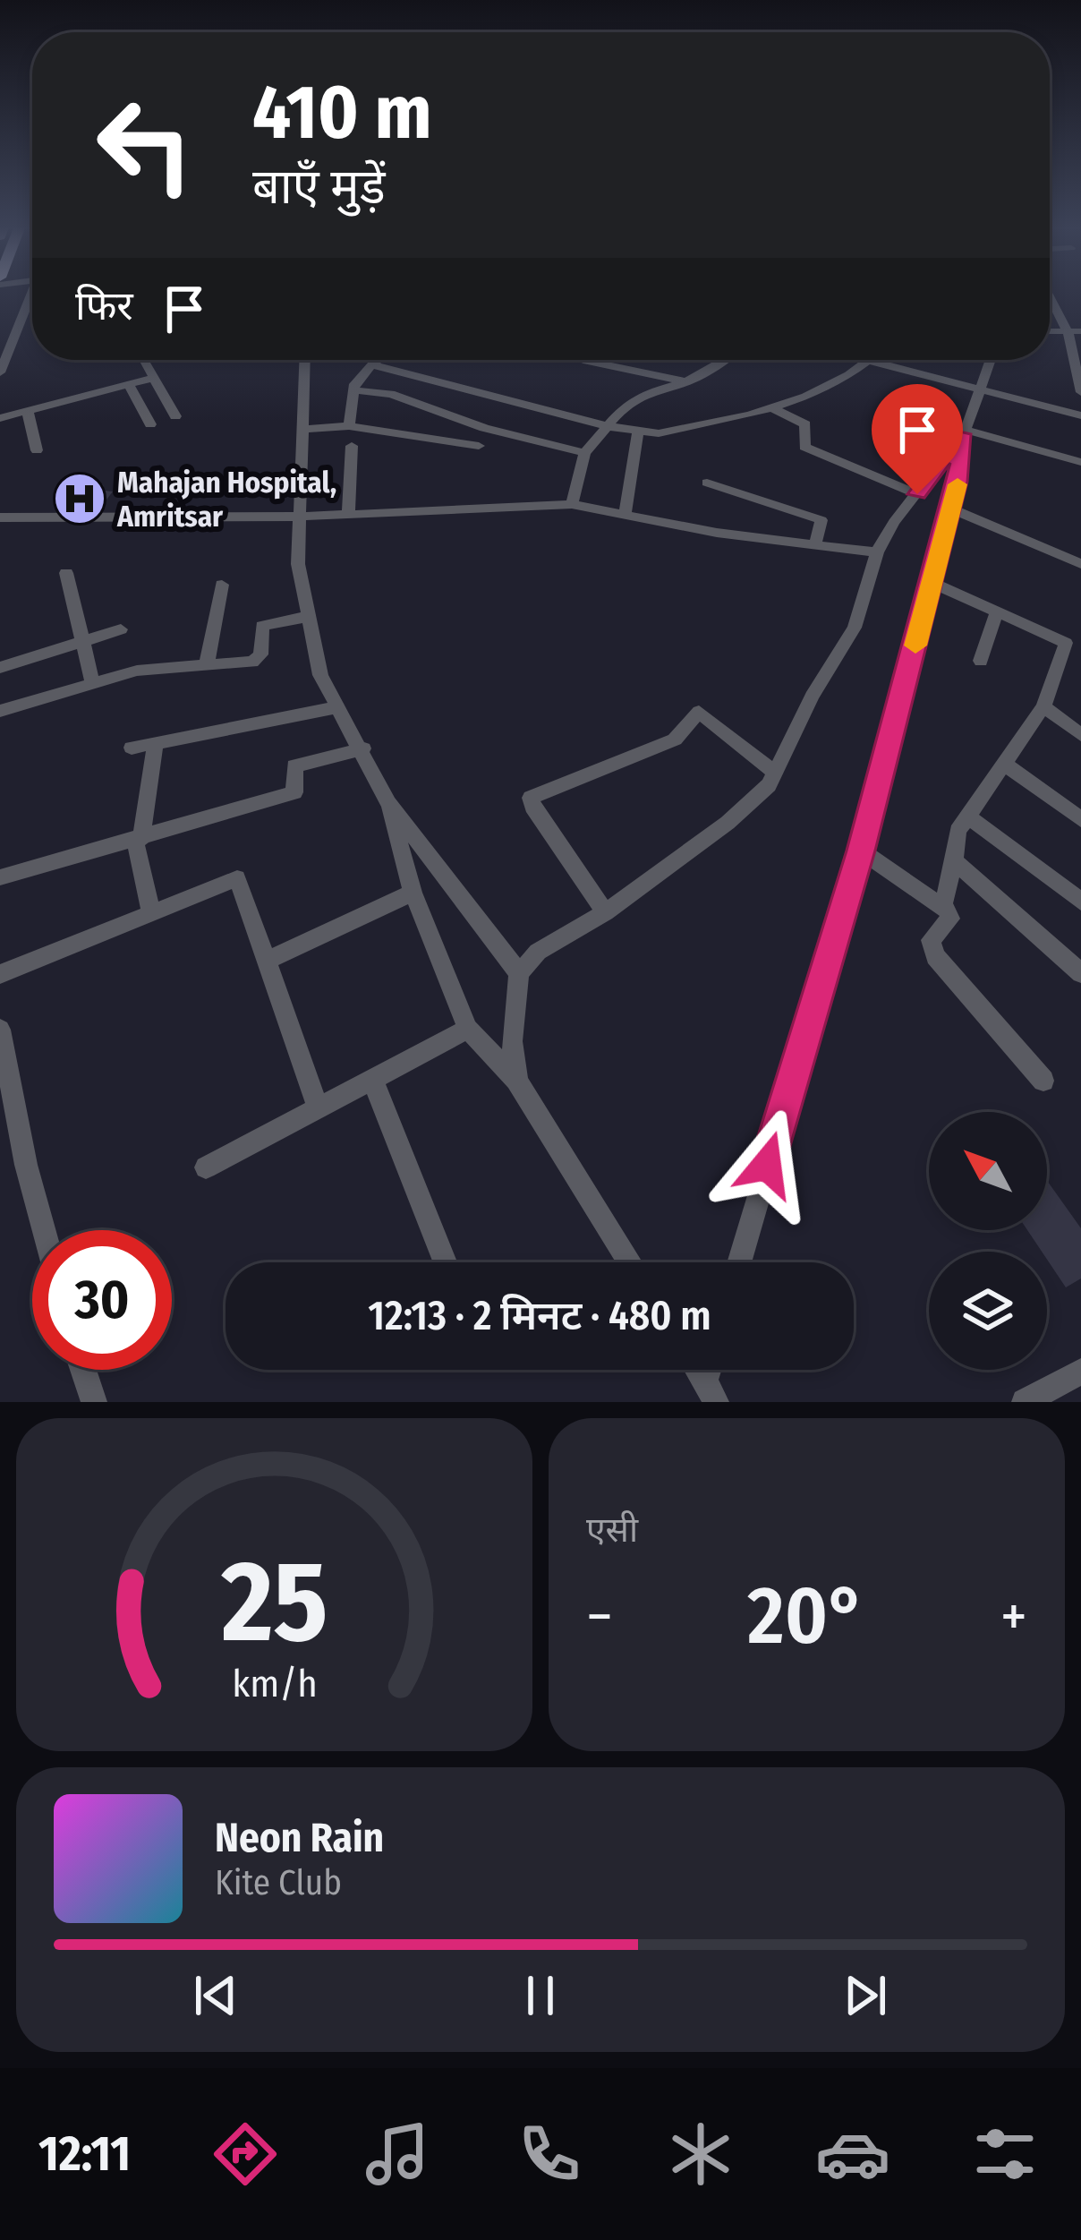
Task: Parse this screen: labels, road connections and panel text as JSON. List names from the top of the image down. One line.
{"places":{"hospital":["Mahajan Hospital, Amritsar"]},"north":"top left","page":{"turn":["410 m","बाएँ मुड़ें"],"then":"फिर","limit":"30","trip":"12:13 · 2 मिनट · 480 m","tile":"एसी","heat":["−","20°","+"],"song":["Neon Rain","Kite Club"],"tabs":"12:11","gauge":["25","km/h"]}}
